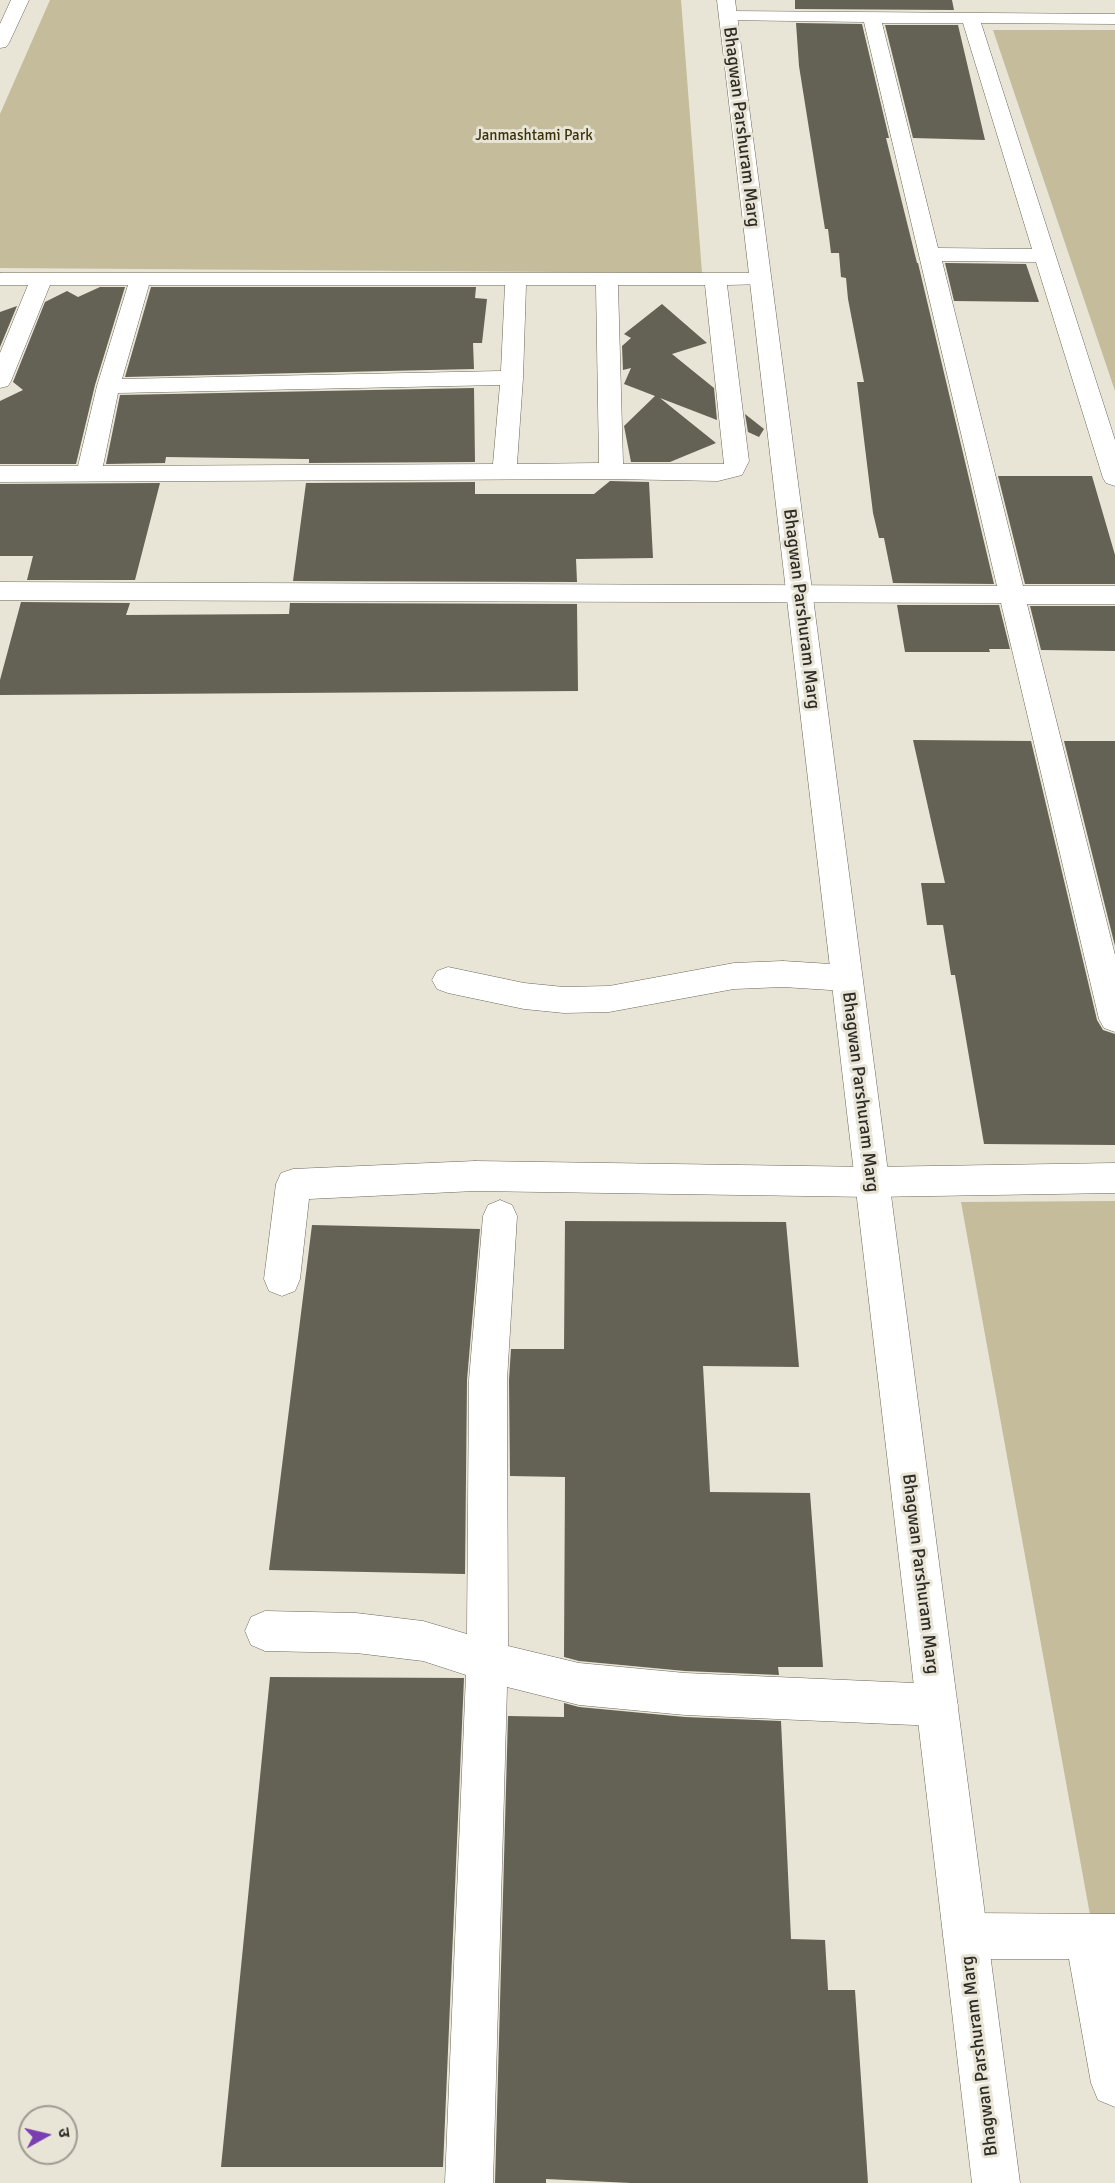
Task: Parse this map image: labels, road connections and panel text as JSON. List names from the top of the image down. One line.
{"streets":{"street":["Bhagwan Parshuram Marg"]},"parks":["Janmashtami Park"],"north":"right"}
